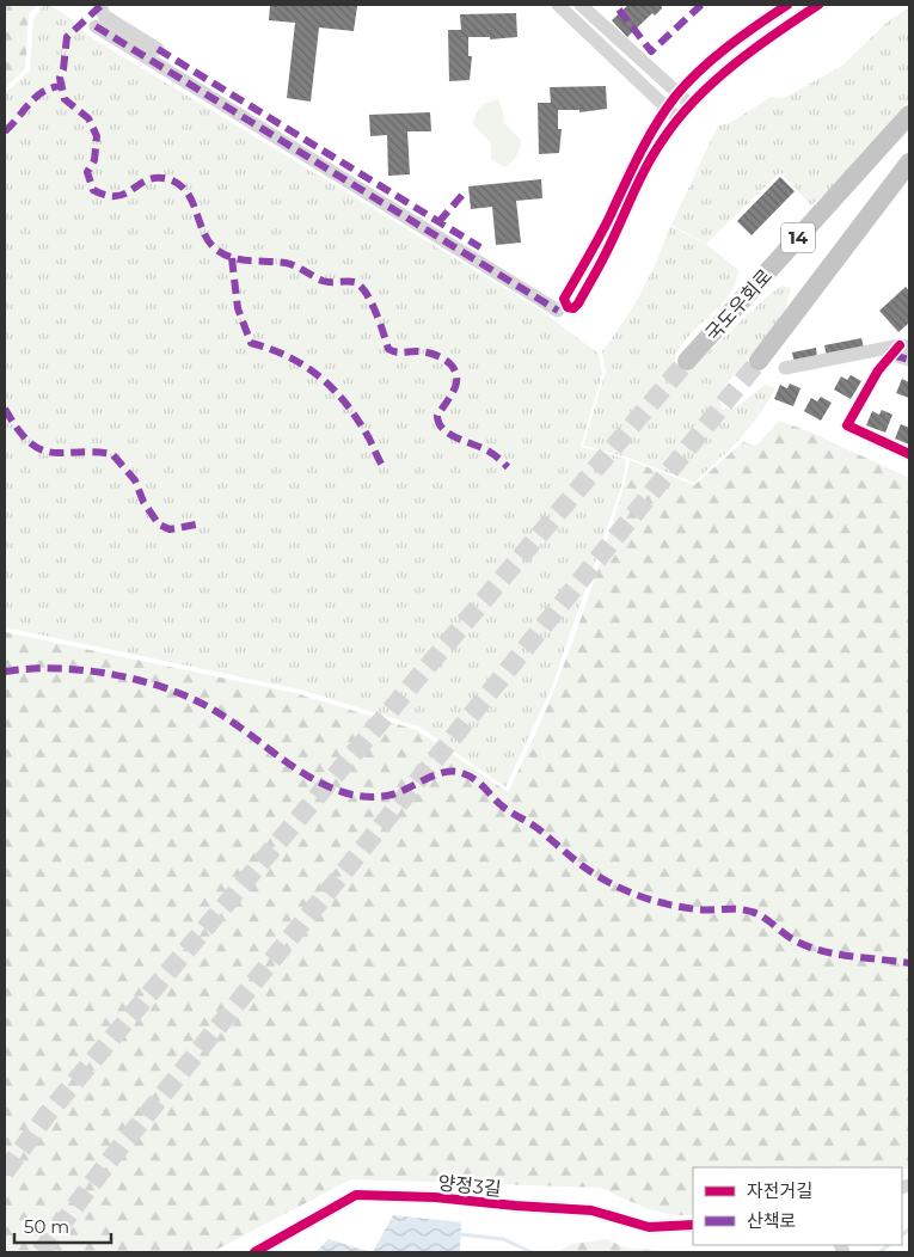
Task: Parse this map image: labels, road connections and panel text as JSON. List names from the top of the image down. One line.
{"streets":{"highway":["14","국도우회로"],"street":["양정3길"]},"legend":["자전거길","산책로"],"scale_bar":"50 m"}
